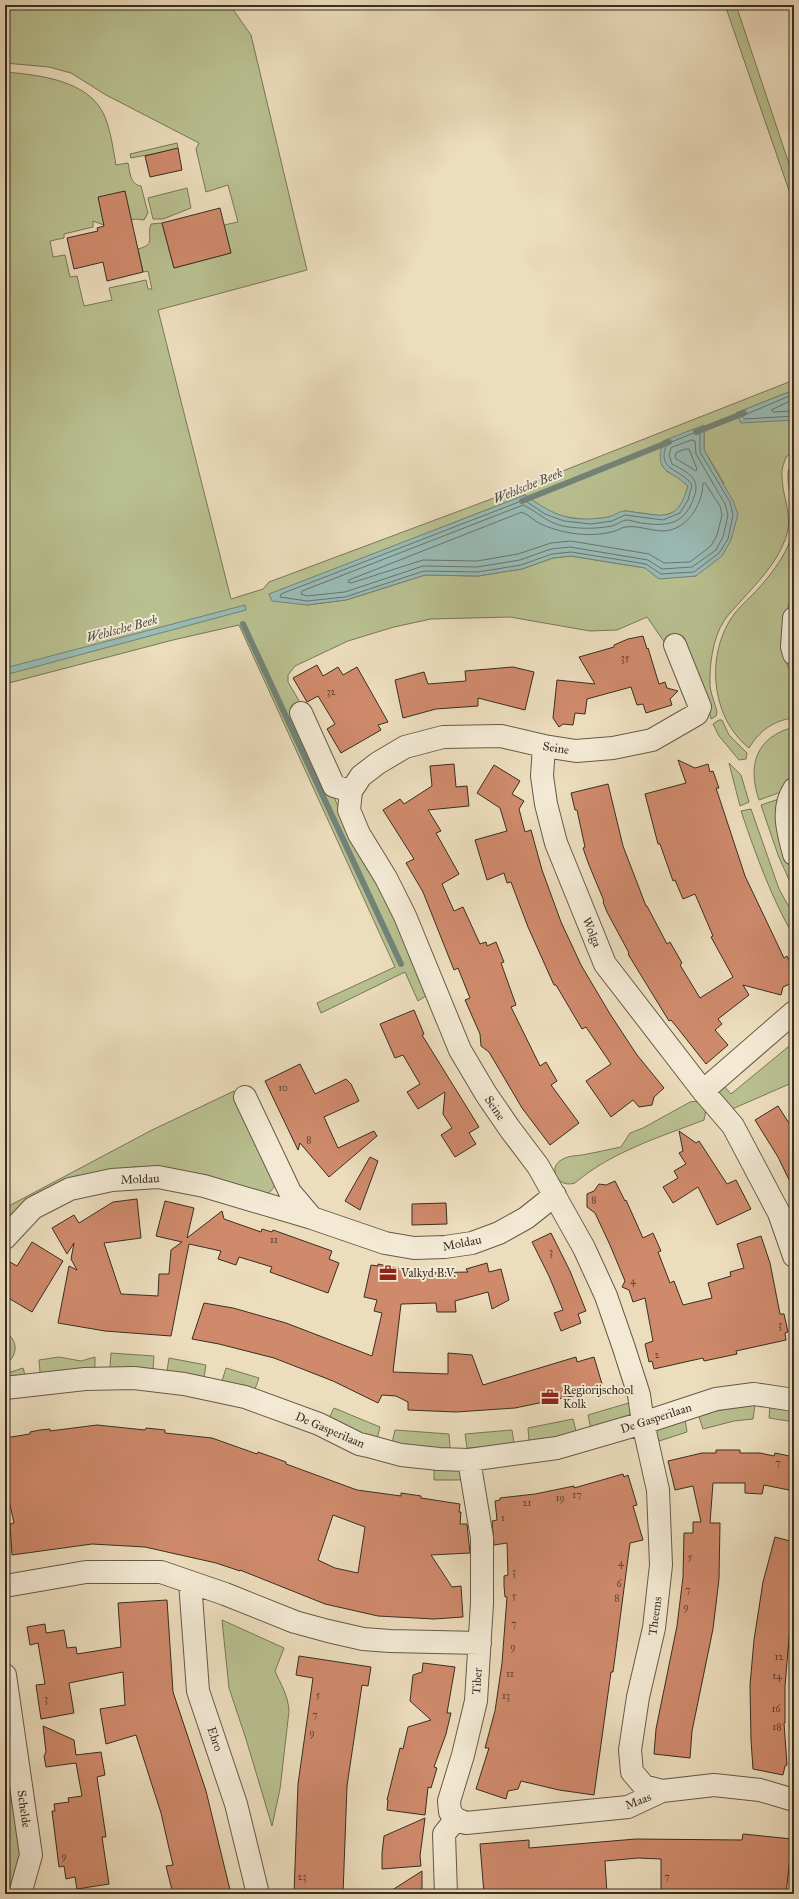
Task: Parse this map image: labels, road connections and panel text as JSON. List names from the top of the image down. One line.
{"streets":{"street":["Seine","Wolga","Moldau","De Gasperilaan","Theems","Tiber","Ebro","Maas","Schelde"]},"crossings":[["Seine","Wolga"],["Seine","Moldau"],["Seine","De Gasperilaan"],["Seine","Theems"],["De Gasperilaan","Theems"],["De Gasperilaan","Tiber"],["Theems","Maas"],["Tiber","Maas"]],"water":["Wehlsche Beek"],"places":{"office":["Valkyd B.V.","Regiorijschool Kolk"]},"house_numbers":["35","32","10","8","8","11","3","4","3","2","7","17","19","21","1","5","4","3","6","7","5","8","9","7","9","12","11","14","5","13","3","16","7","18","9","9","23","7"]}
